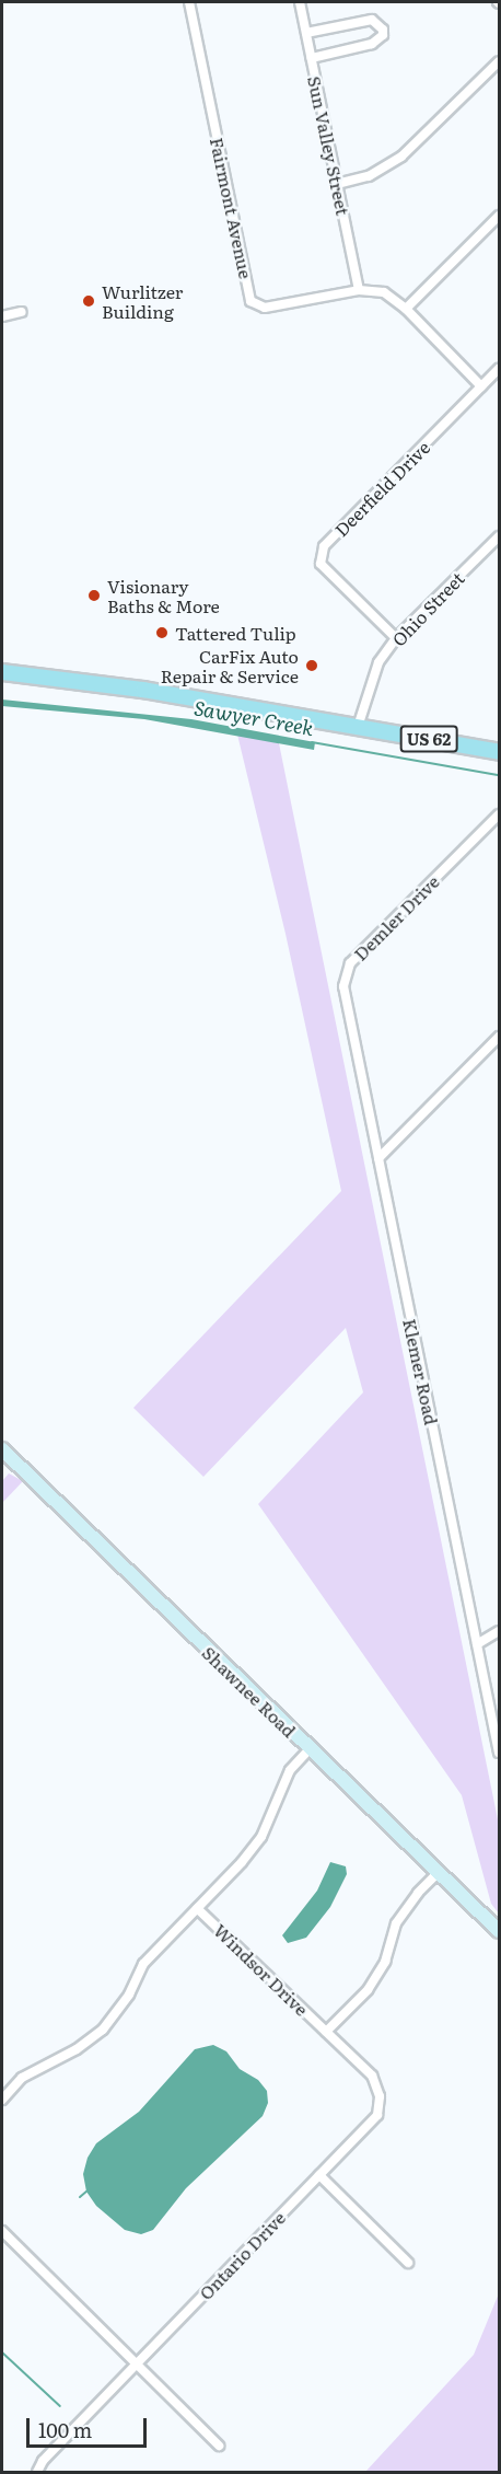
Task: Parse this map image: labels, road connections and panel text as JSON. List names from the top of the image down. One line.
{"streets":{"main road":["US 62","Shawnee Road"],"street":["Sun Valley Street","Fairmont Avenue","Deerfield Drive","Ohio Street","Demler Drive","Klemer Road","Windsor Drive","Ontario Drive"]},"crossings":[["Sun Valley Street","Fairmont Avenue"],["Fairmont Avenue","Deerfield Drive"],["Deerfield Drive","Ohio Street"],["Ohio Street","US 62"],["Demler Drive","Klemer Road"],["Windsor Drive","Ontario Drive"]],"water":["Sawyer Creek"],"places":["Wurlitzer Building","Visionary Baths & More","Tattered Tulip","CarFix Auto Repair & Service"],"scale_bar":"100 m"}
